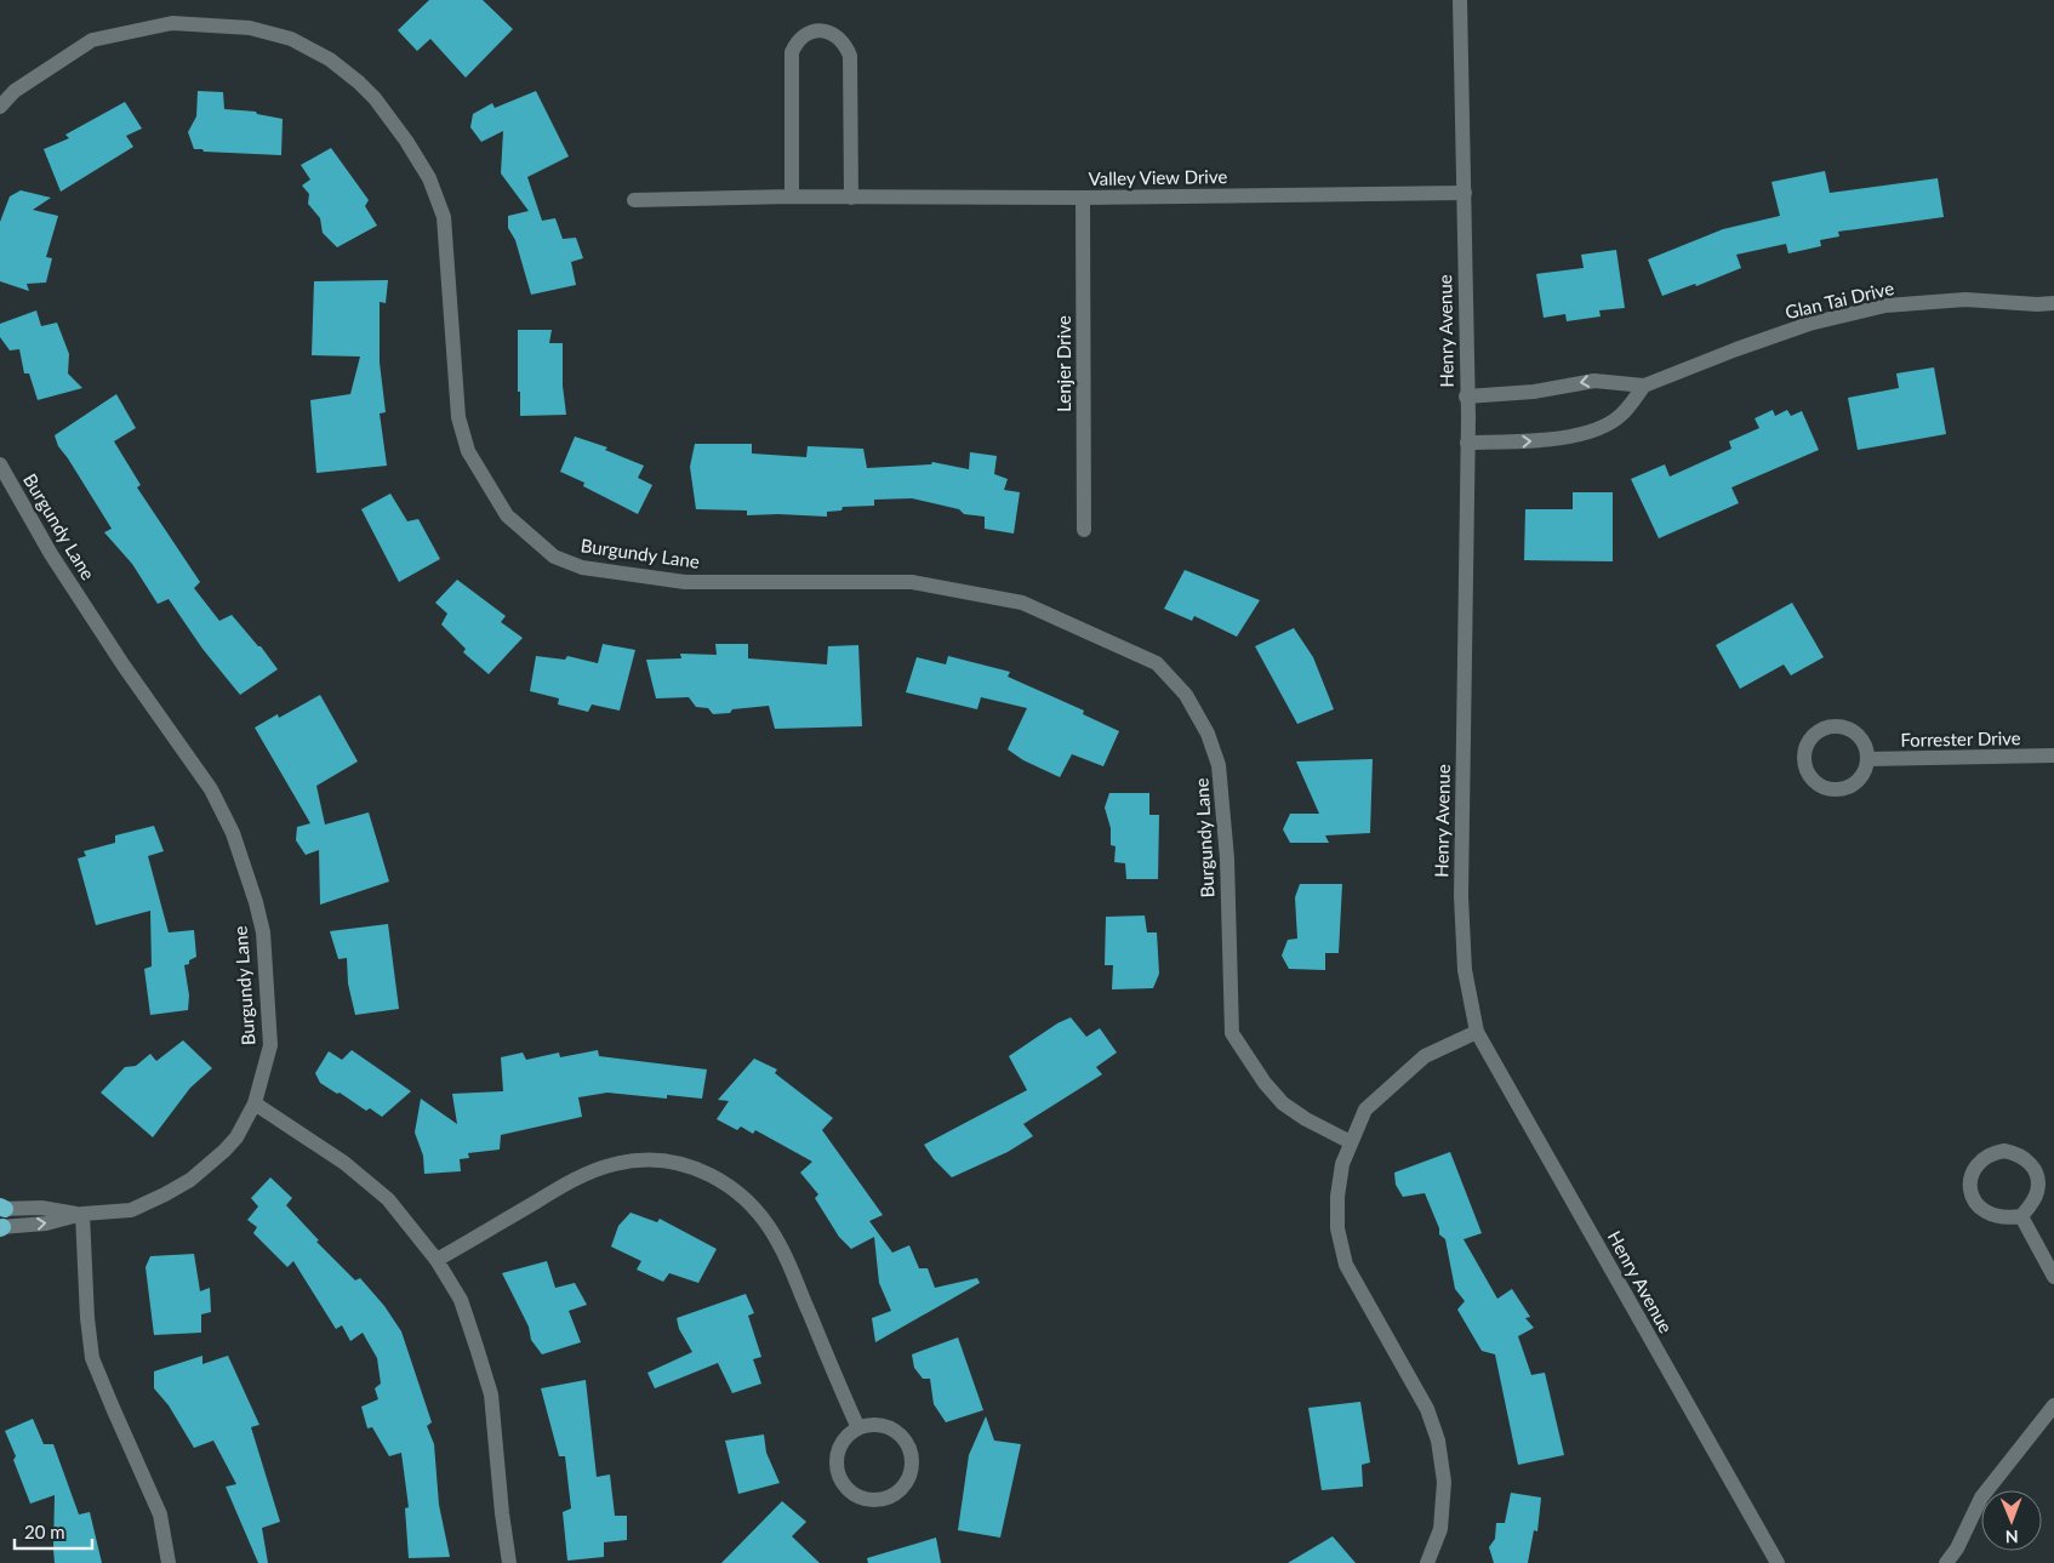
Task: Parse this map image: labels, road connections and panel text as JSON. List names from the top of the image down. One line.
{"streets":{"street":["Valley View Drive","Glan Tai Drive","Henry Avenue","Lenjer Drive","Burgundy Lane","Forrester Drive"]},"crossings":[["Valley View Drive","Henry Avenue"],["Valley View Drive","Lenjer Drive"],["Glan Tai Drive","Henry Avenue"]],"scale_bar":"20 m","north":"bottom"}
